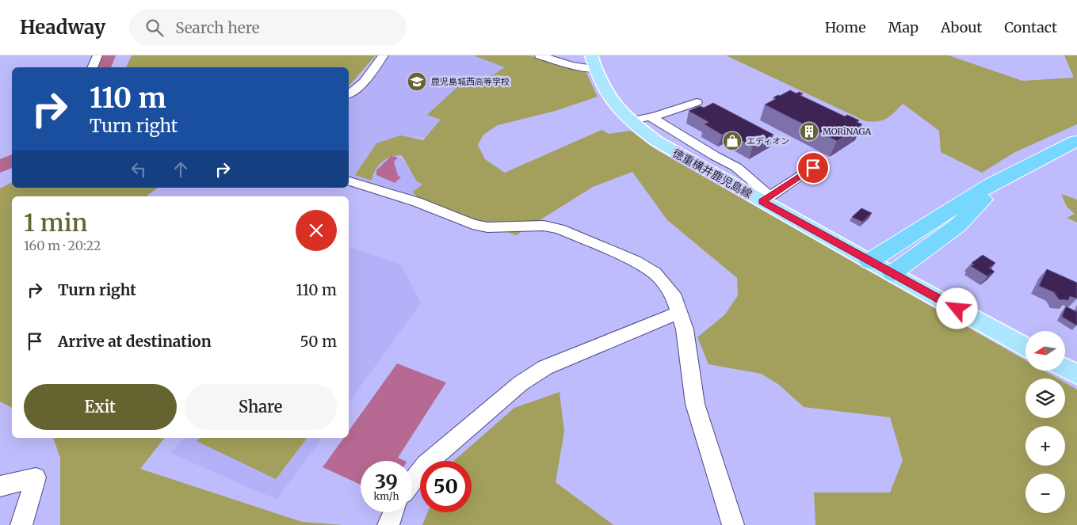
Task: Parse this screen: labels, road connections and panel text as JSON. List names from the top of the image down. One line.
{"streets":{"main road":["徳重横井鹿児島線"]},"places":{"school or university":["鹿児島城西高等学校"],"building":["MORiNAGA"],"shop":["エディオン"]},"north":"left","page":{"header":"Headway","search":"Search here","nav":["Home","Map","About","Contact"],"turn":["110 m","Turn right"],"heading":["1 min","160 m · 20:22"],"list":[{"name":"Turn right","value":"110 m"},{"name":"Arrive at destination","value":"50 m"}],"map_buttons":["+","−"],"buttons":["Exit","Share"],"speed":"39 km/h","limit":"50"}}
